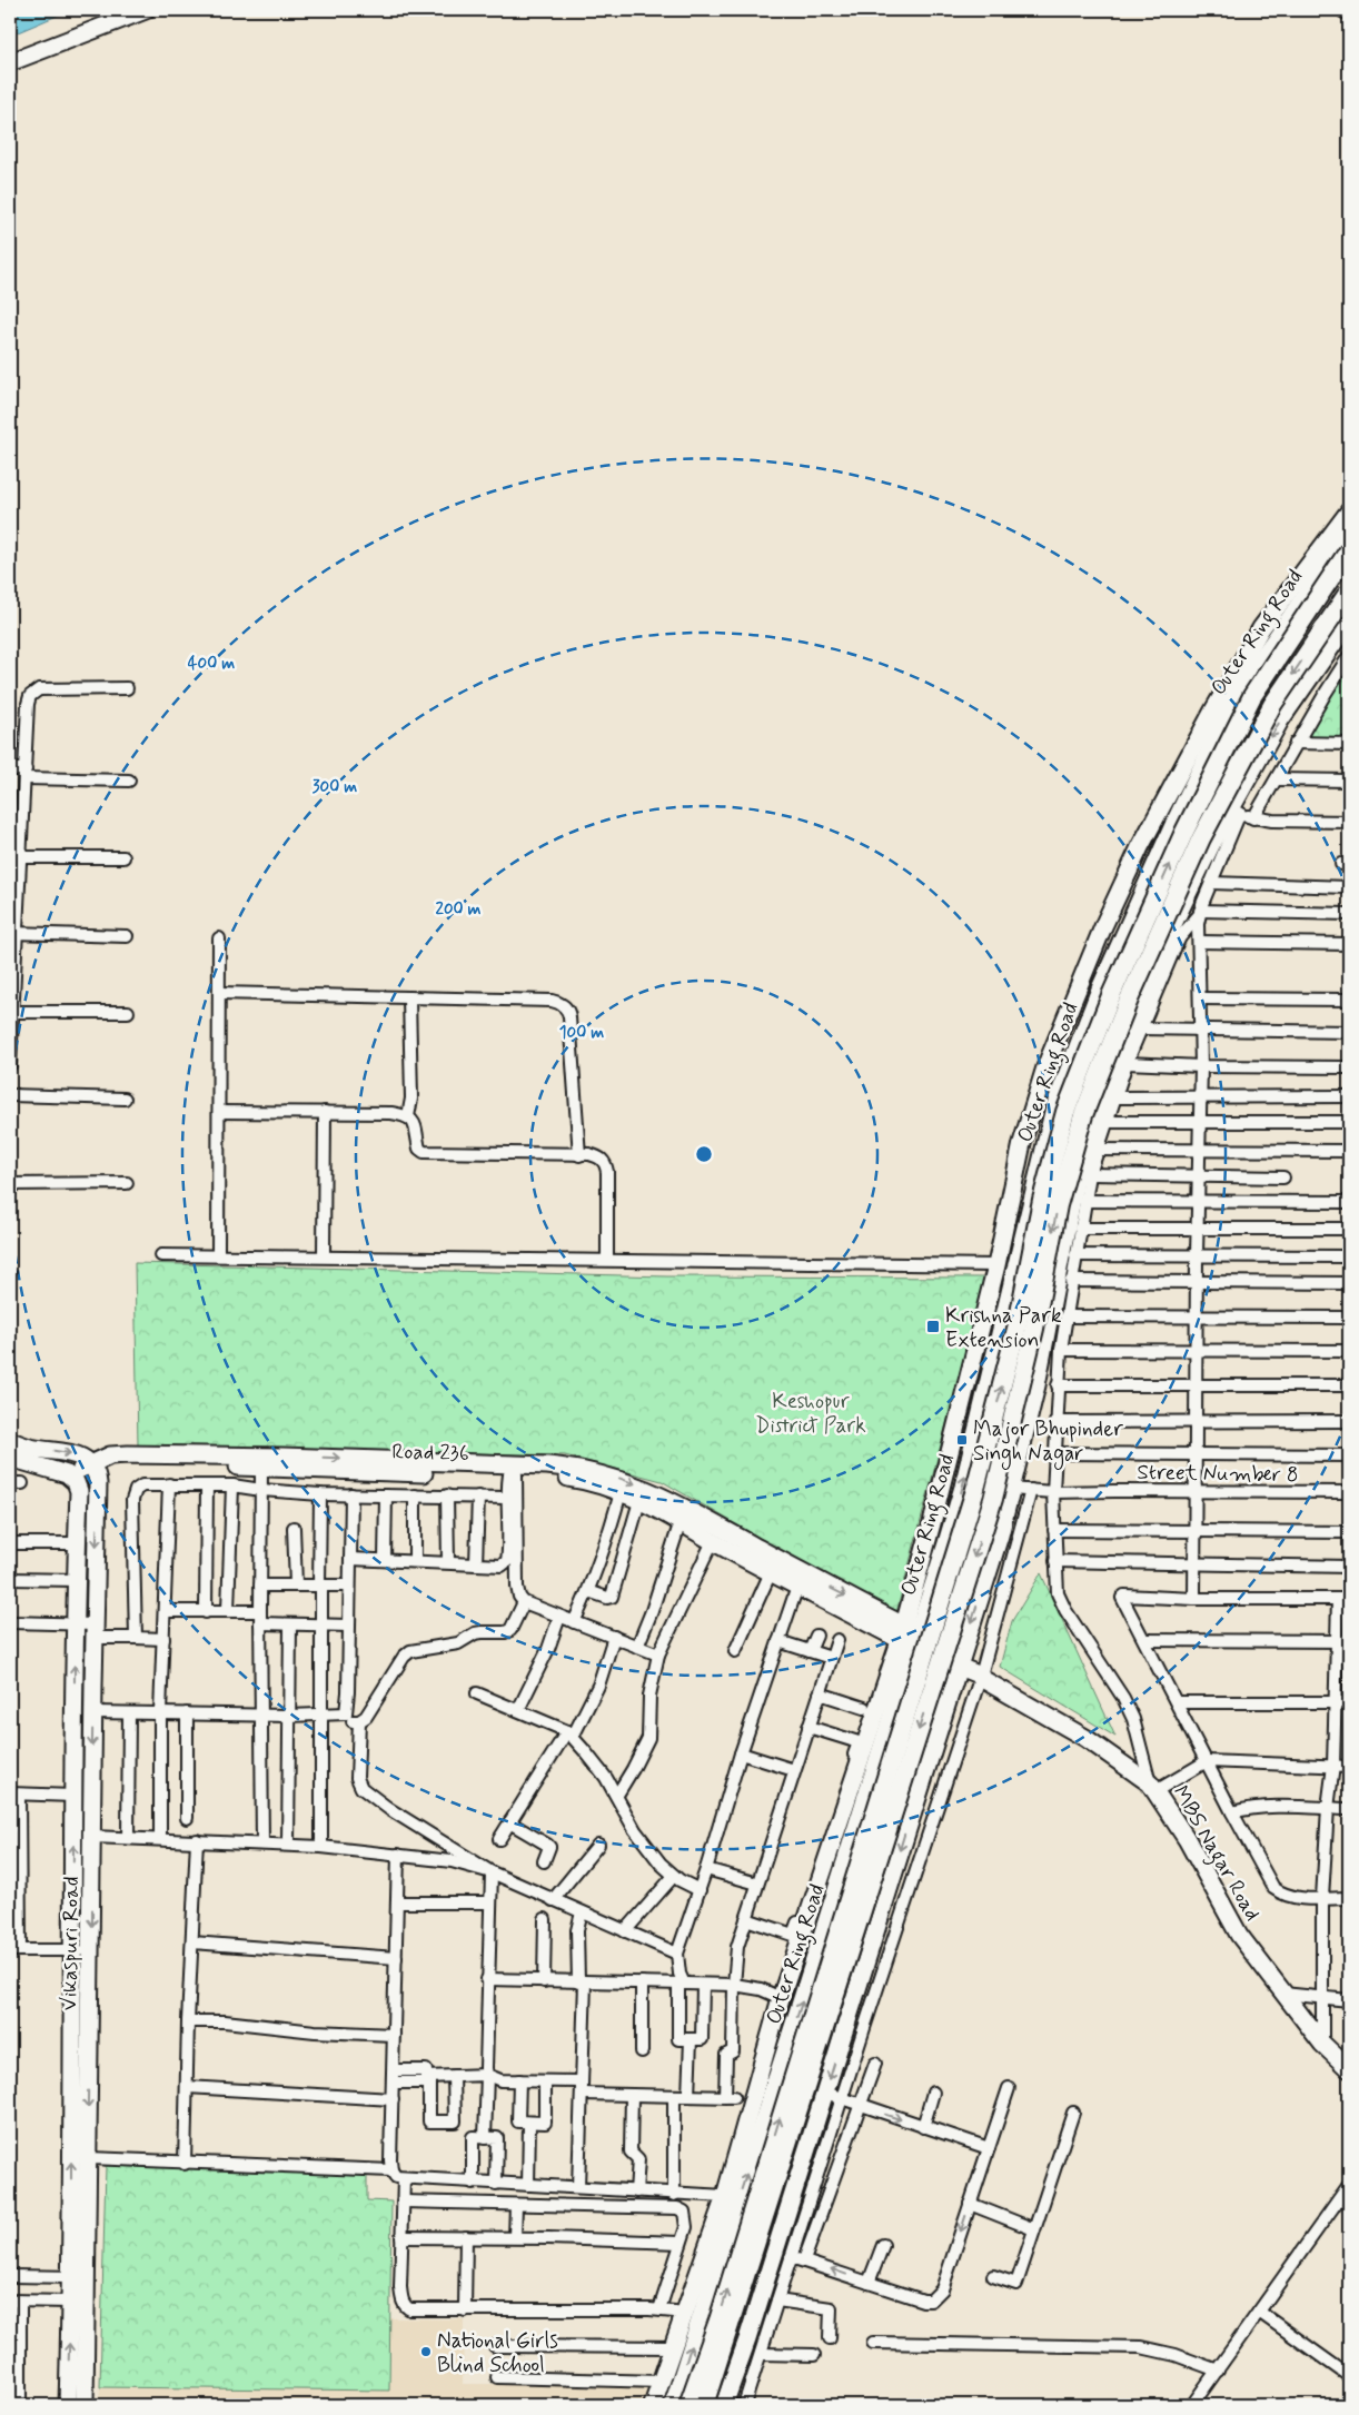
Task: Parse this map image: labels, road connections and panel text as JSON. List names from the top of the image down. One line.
{"streets":{"main road":["Outer Ring Road"],"street":["Road 236","Street Number 8","MBS Nagar Road","Vikaspuri Road"]},"crossings":[["Road 236","Vikaspuri Road"]],"parks":["Keshopur District Park"],"places":{"transit":["Krishna Park Extension","Major Bhupinder Singh Nagar"],"other":["National Girls Blind School"]},"rings":["400 m","300 m","200 m","100 m"]}
